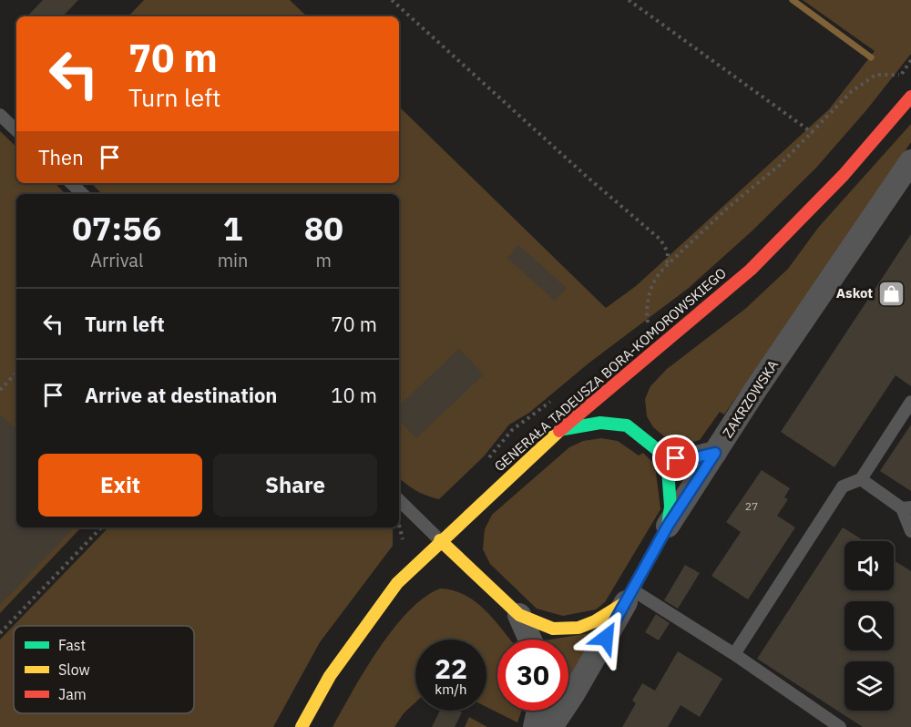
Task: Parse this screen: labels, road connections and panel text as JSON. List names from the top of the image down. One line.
{"streets":{"street":["GENERAŁA TADEUSZA BORA-KOMOROWSKIEGO","ZAKRZOWSKA"]},"places":{"shop":["Askot"]},"house_numbers":["27"],"legend":["Fast","Slow","Jam"],"page":{"turn":["70 m","Turn left"],"then":"Then","eta":["07:56","Arrival","1","min","80","m"],"list":[{"name":"Turn left","value":"70 m"},{"name":"Arrive at destination","value":"10 m"}],"buttons":["Exit","Share"],"speed":"22 km/h","limit":"30"}}
